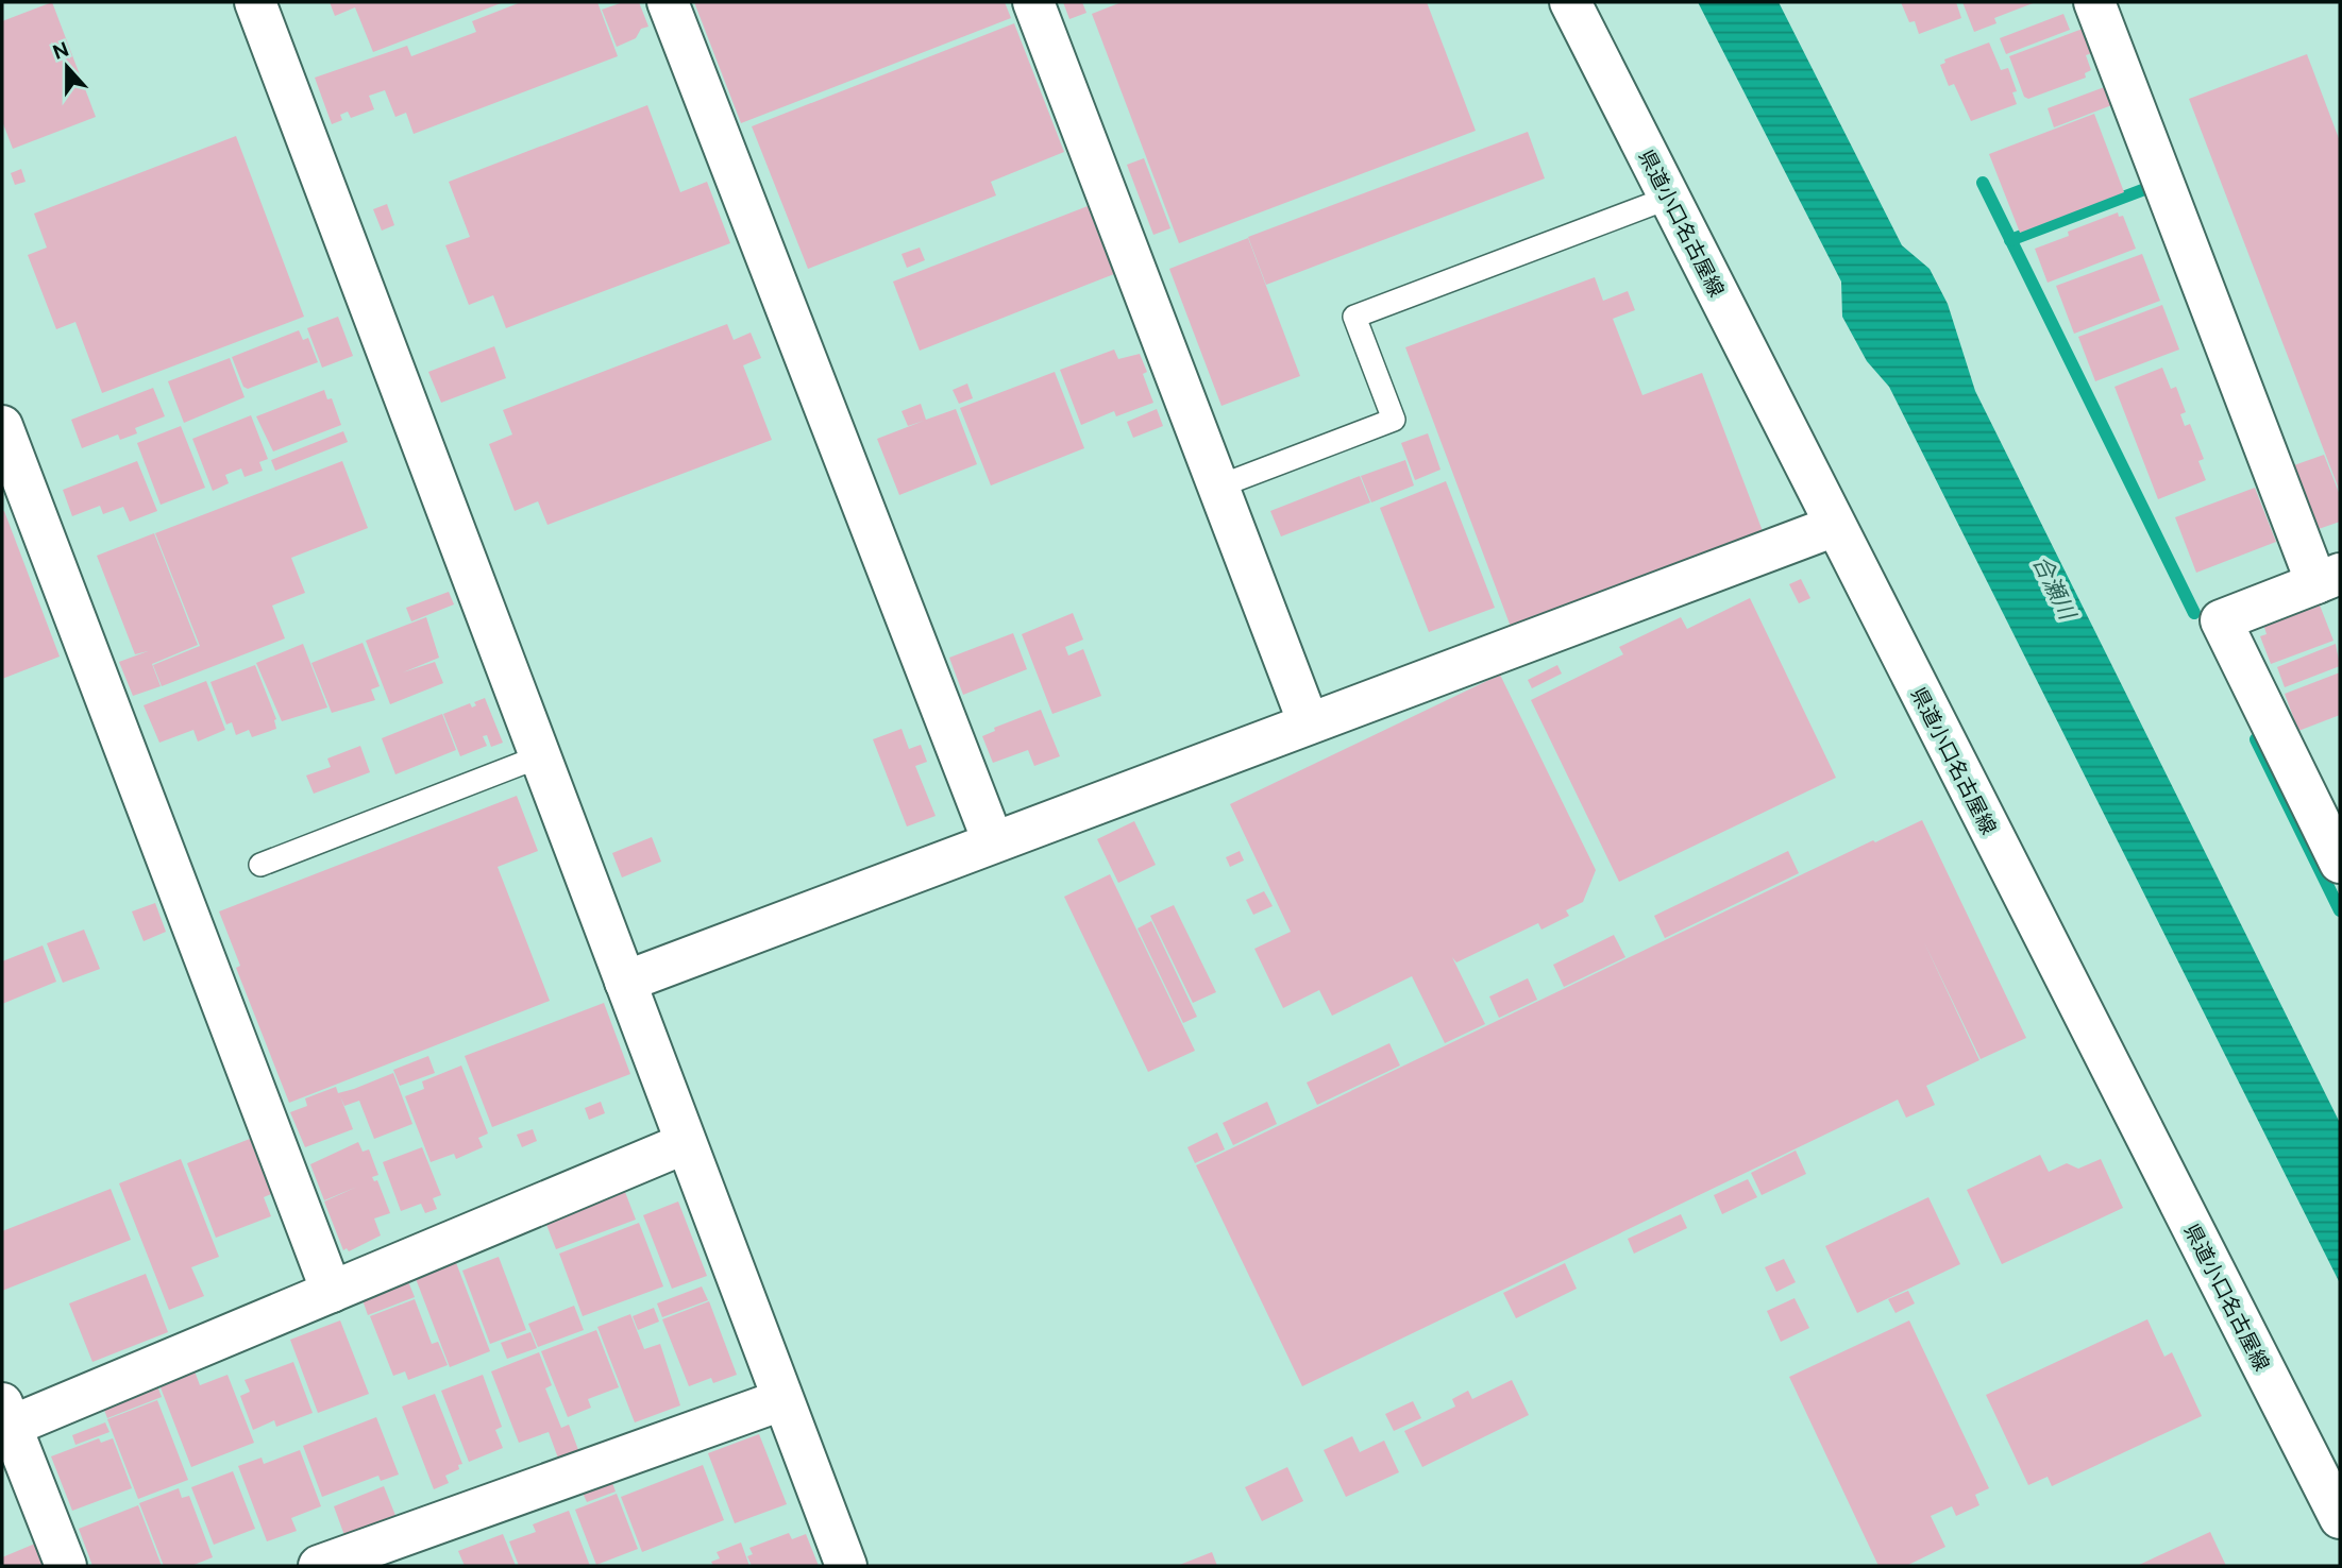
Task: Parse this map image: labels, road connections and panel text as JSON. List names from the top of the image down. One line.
{"streets":{"street":["県道小口名古屋線"]},"water":["合瀬川"],"north":"top"}
